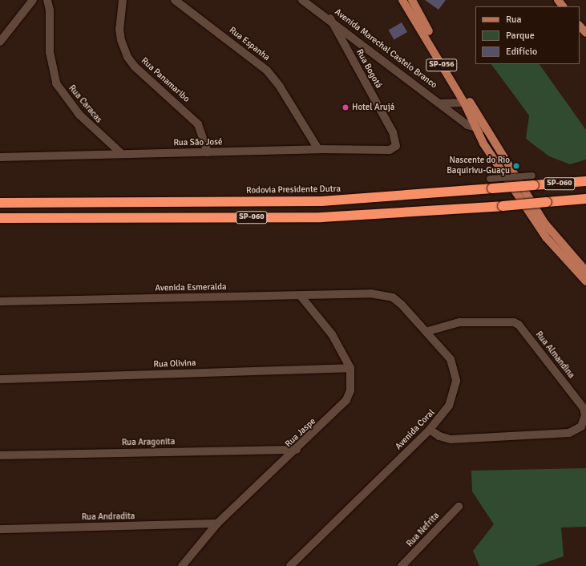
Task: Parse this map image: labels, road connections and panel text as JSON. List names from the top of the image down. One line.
{"streets":{"highway":["SP-060","Rodovia Presidente Dutra"],"main road":["SP-056"],"street":["Rua Espanha","Avenida Marechal Castelo Branco","Rua Bogotá","Rua Panamaribo","Rua Caracas","Rua São José","Avenida Esmeralda","Rua Almandina","Rua Olivina","Avenida Coral","Rua Jaspe","Rua Aragonita","Rua Andradita","Rua Nefrita"]},"crossings":[["Rua Espanha","Rua São José"],["Avenida Marechal Castelo Branco","SP-056"],["Avenida Marechal Castelo Branco","Rua Bogotá"],["Rua Bogotá","Rua São José"],["Rua Panamaribo","Rua São José"],["Rua Caracas","Rua São José"],["Avenida Esmeralda","Avenida Coral"],["Avenida Esmeralda","Rua Jaspe"],["Rua Almandina","Avenida Coral"],["Rua Olivina","Rua Jaspe"],["Rua Jaspe","Rua Aragonita"],["Rua Jaspe","Rua Andradita"]],"places":["Hotel Arujá","Nascente do Rio Baquirivu-Guaçu"],"legend":["Rua","Parque","Edifício"]}
